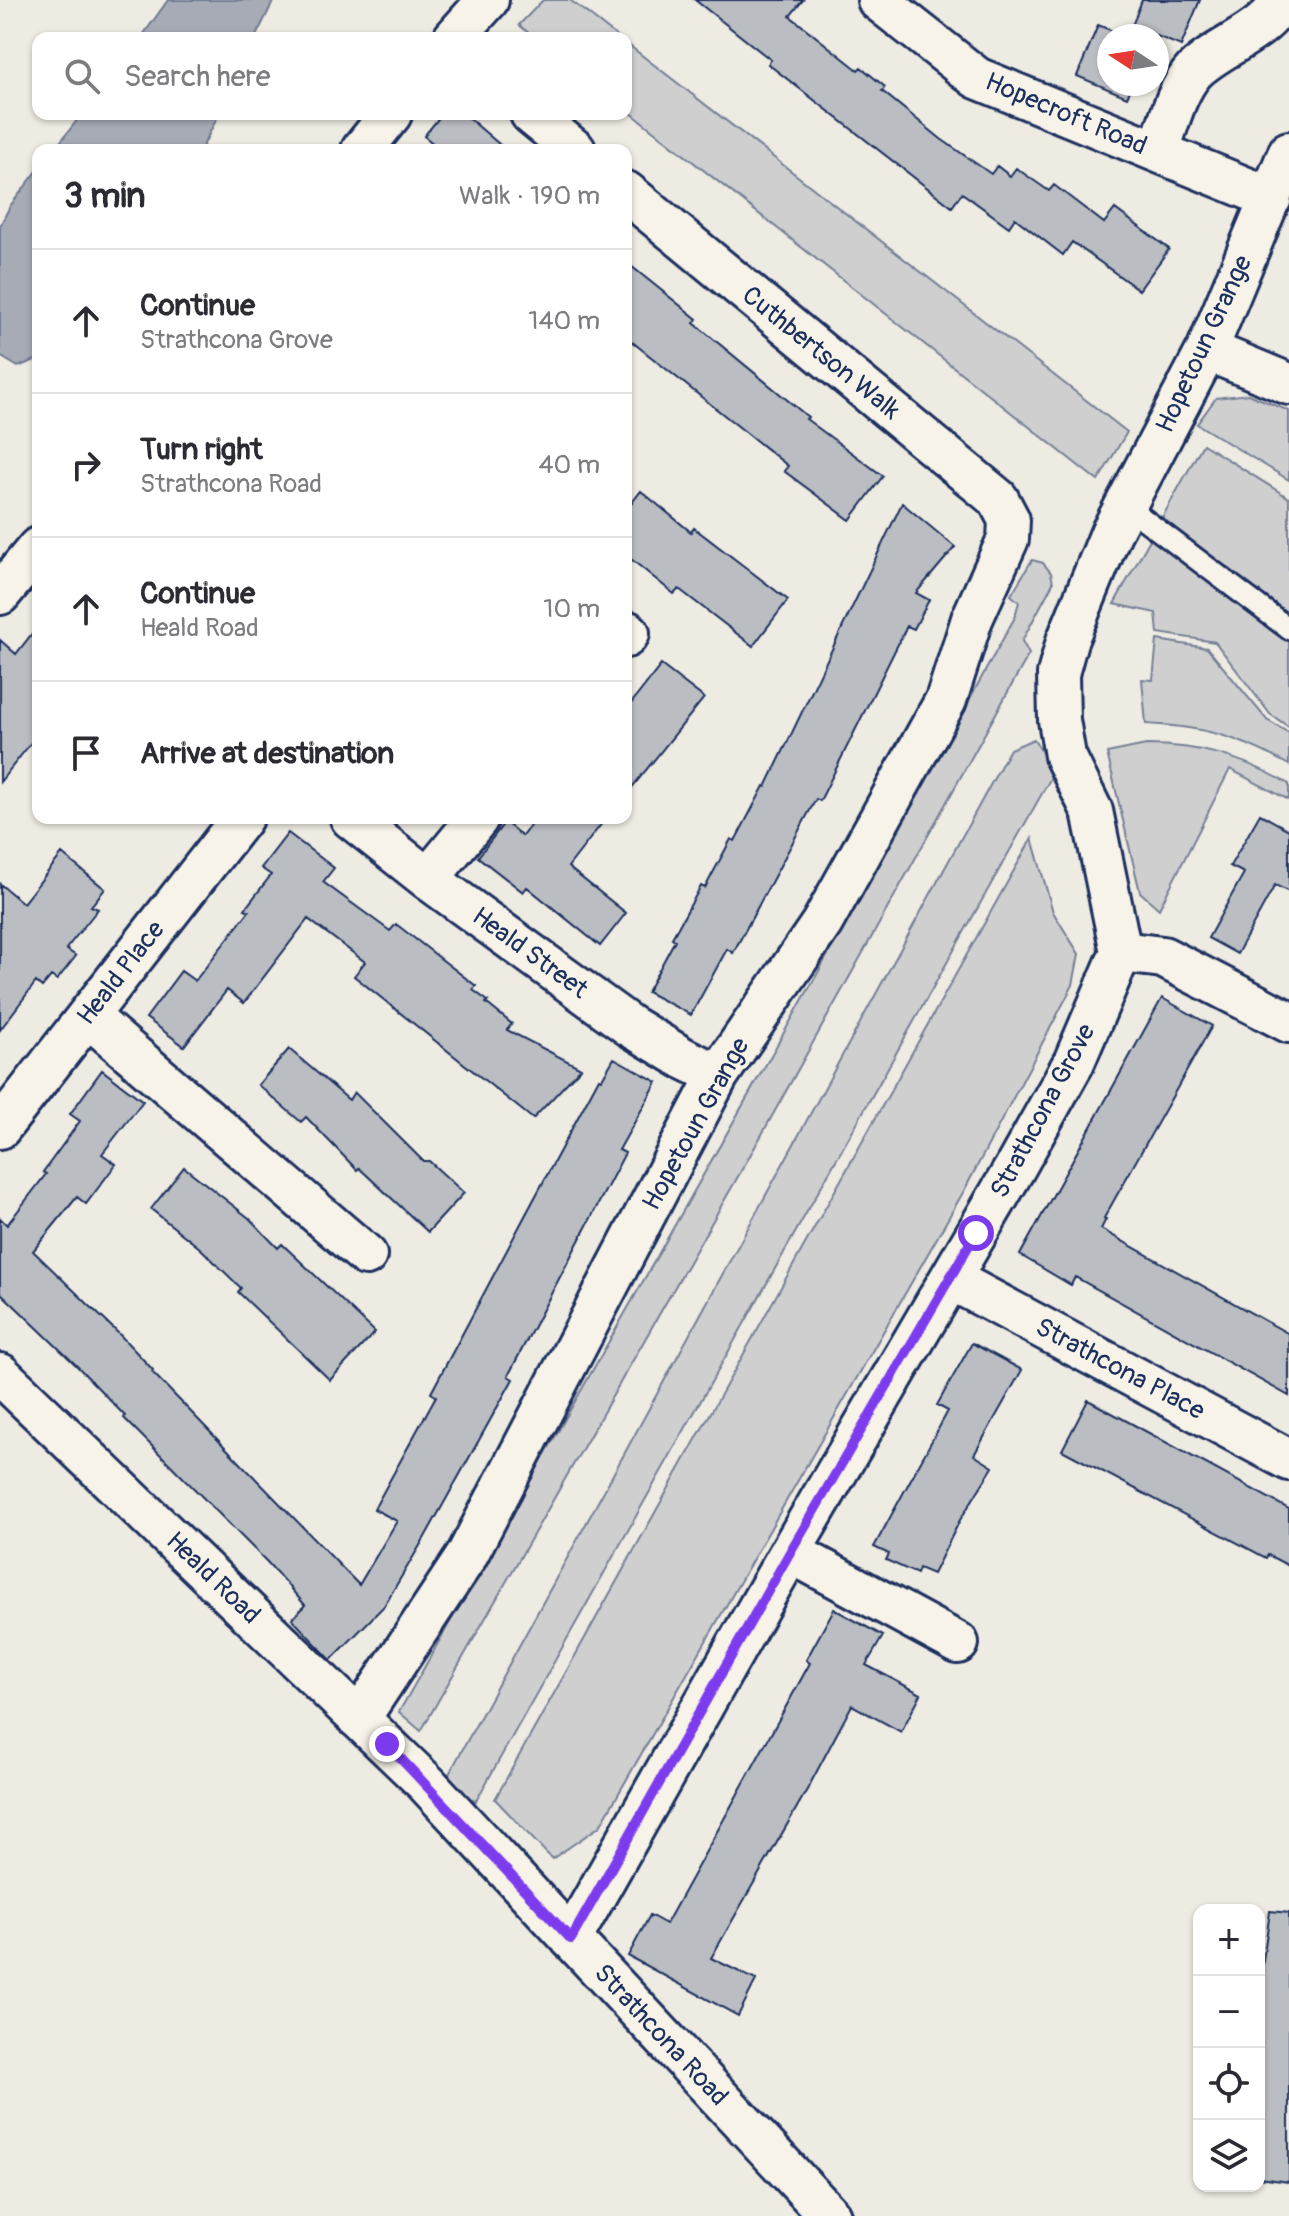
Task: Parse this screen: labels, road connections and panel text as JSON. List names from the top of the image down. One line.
{"streets":{"street":["Hopecroft Road","Hopetoun Grange","Cuthbertson Walk","Heald Street","Heald Place","Strathcona Grove","Strathcona Place","Heald Road","Strathcona Road"]},"crossings":[["Hopecroft Road","Hopetoun Grange"],["Hopetoun Grange","Cuthbertson Walk"],["Hopetoun Grange","Heald Street"],["Hopetoun Grange","Heald Road"],["Strathcona Grove","Strathcona Place"],["Strathcona Grove","Strathcona Road"],["Heald Road","Strathcona Road"]],"north":"left","page":{"search":"Search here","heading":["3 min","Walk · 190 m"],"list":[["Continue","Strathcona Grove","140 m"],["Turn right","Strathcona Road","40 m"],["Continue","Heald Road","10 m"],"Arrive at destination"],"map_buttons":["+","−"]}}
